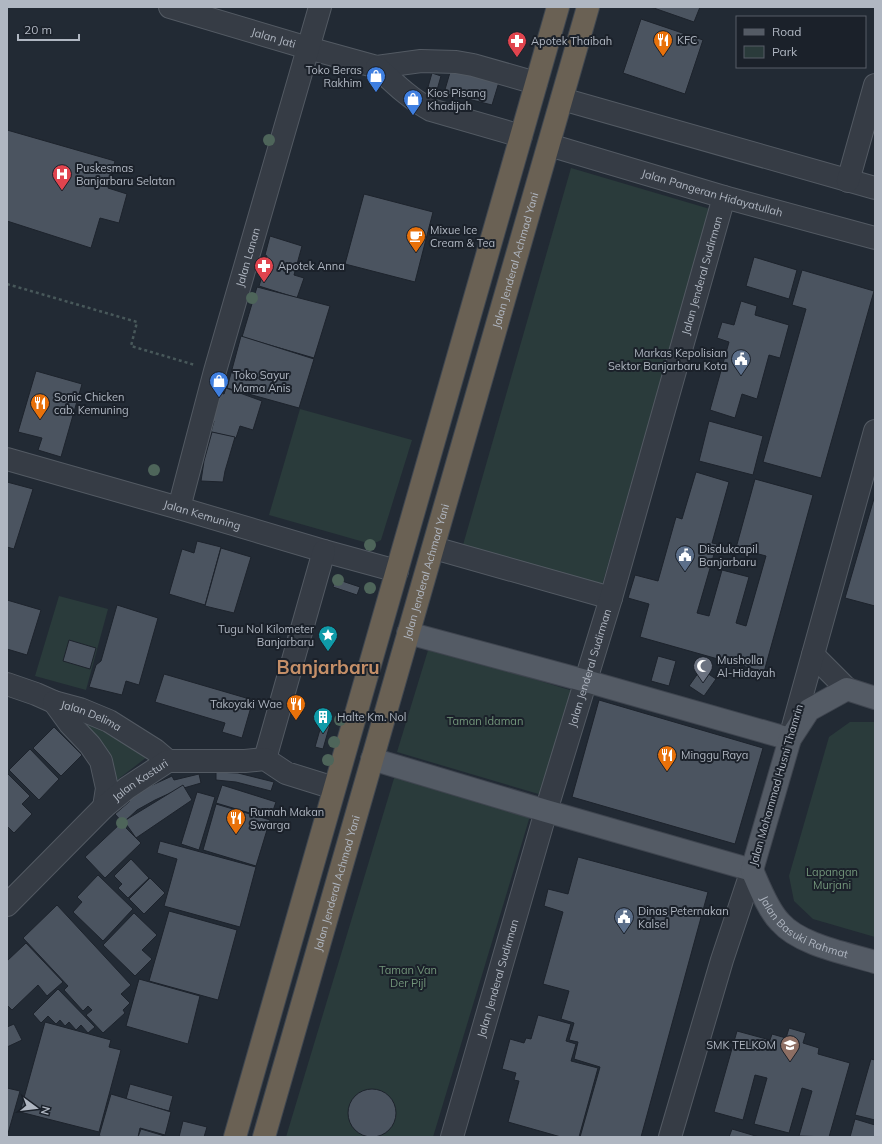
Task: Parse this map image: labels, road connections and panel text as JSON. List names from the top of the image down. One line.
{"streets":{"highway":["Jalan Jenderal Achmad Yani"],"main road":["Jalan Mohammad Husni Thamrin","Jalan Basuki Rahmat"],"street":["Jalan Jati","Jalan Pangeran Hidayatullah","Jalan Lanan","Jalan Jenderal Sudirman","Jalan Kemuning","Jalan Delima","Jalan Kasturi"]},"crossings":[["Jalan Jati","Jalan Lanan"],["Jalan Pangeran Hidayatullah","Jalan Jenderal Achmad Yani"],["Jalan Pangeran Hidayatullah","Jalan Jenderal Sudirman"],["Jalan Lanan","Jalan Kemuning"],["Jalan Delima","Jalan Kasturi"],["Jalan Mohammad Husni Thamrin","Jalan Basuki Rahmat"]],"districts":["Banjarbaru"],"parks":["Taman Idaman","Lapangan Murjani","Taman Van Der Pijl"],"places":{"restaurant":["KFC","Sonic Chicken cab. Kemuning","Takoyaki Wae","Minggu Raya","Rumah Makan Swarga"],"pharmacy":["Apotek Thaibah","Apotek Anna"],"shop":["Toko Beras Rakhim","Kios Pisang Khadijah","Toko Sayur Mama Anis"],"hospital":["Puskesmas Banjarbaru Selatan"],"cafe":["Mixue Ice Cream & Tea"],"public building":["Markas Kepolisian Sektor Banjarbaru Kota","Disdukcapil Banjarbaru","Dinas Peternakan Kalsel"],"place":["Tugu Nol Kilometer Banjarbaru"],"mosque":["Musholla Al-Hidayah"],"building":["Halte Km. Nol"],"school or university":["SMK TELKOM"]},"legend":["Road","Park"],"scale_bar":"20 m","north":"right"}
